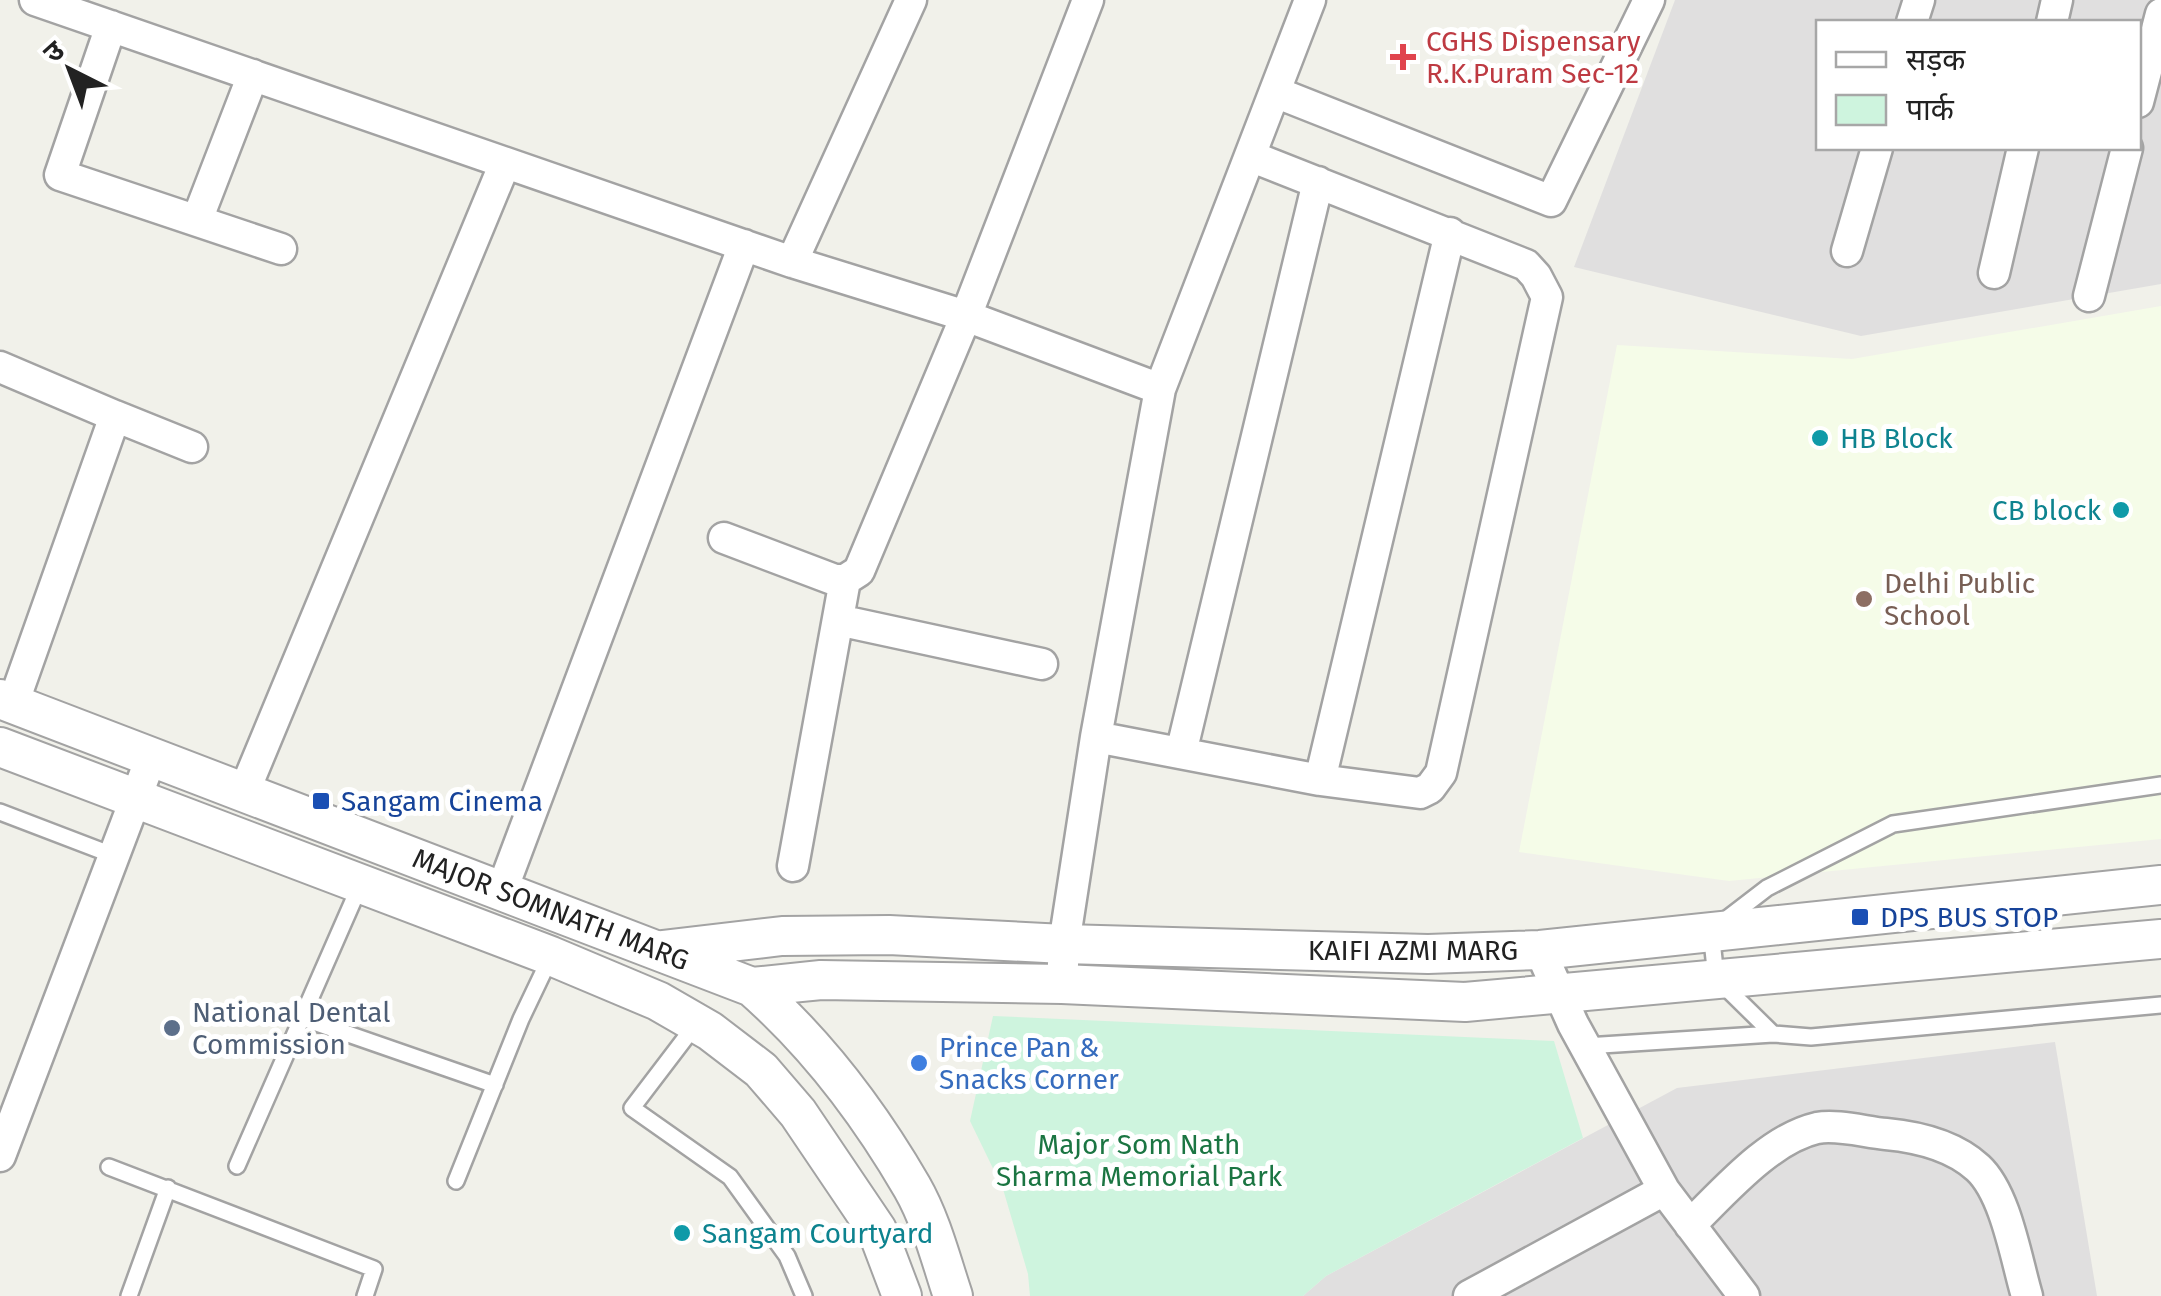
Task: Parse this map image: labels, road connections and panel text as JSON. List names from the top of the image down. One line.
{"streets":{"street":["MAJOR SOMNATH MARG","KAIFI AZMI MARG"]},"crossings":[["MAJOR SOMNATH MARG","KAIFI AZMI MARG"]],"parks":["Major Som Nath Sharma Memorial Park"],"places":{"health":["CGHS Dispensary R.K.Puram Sec-12"],"other":["HB Block","CB block","Delhi Public School","National Dental Commission","Prince Pan & Snacks Corner","Sangam Courtyard"],"transit":["Sangam Cinema","DPS BUS STOP"]},"legend":["सड़क","पार्क"],"north":"top left"}
